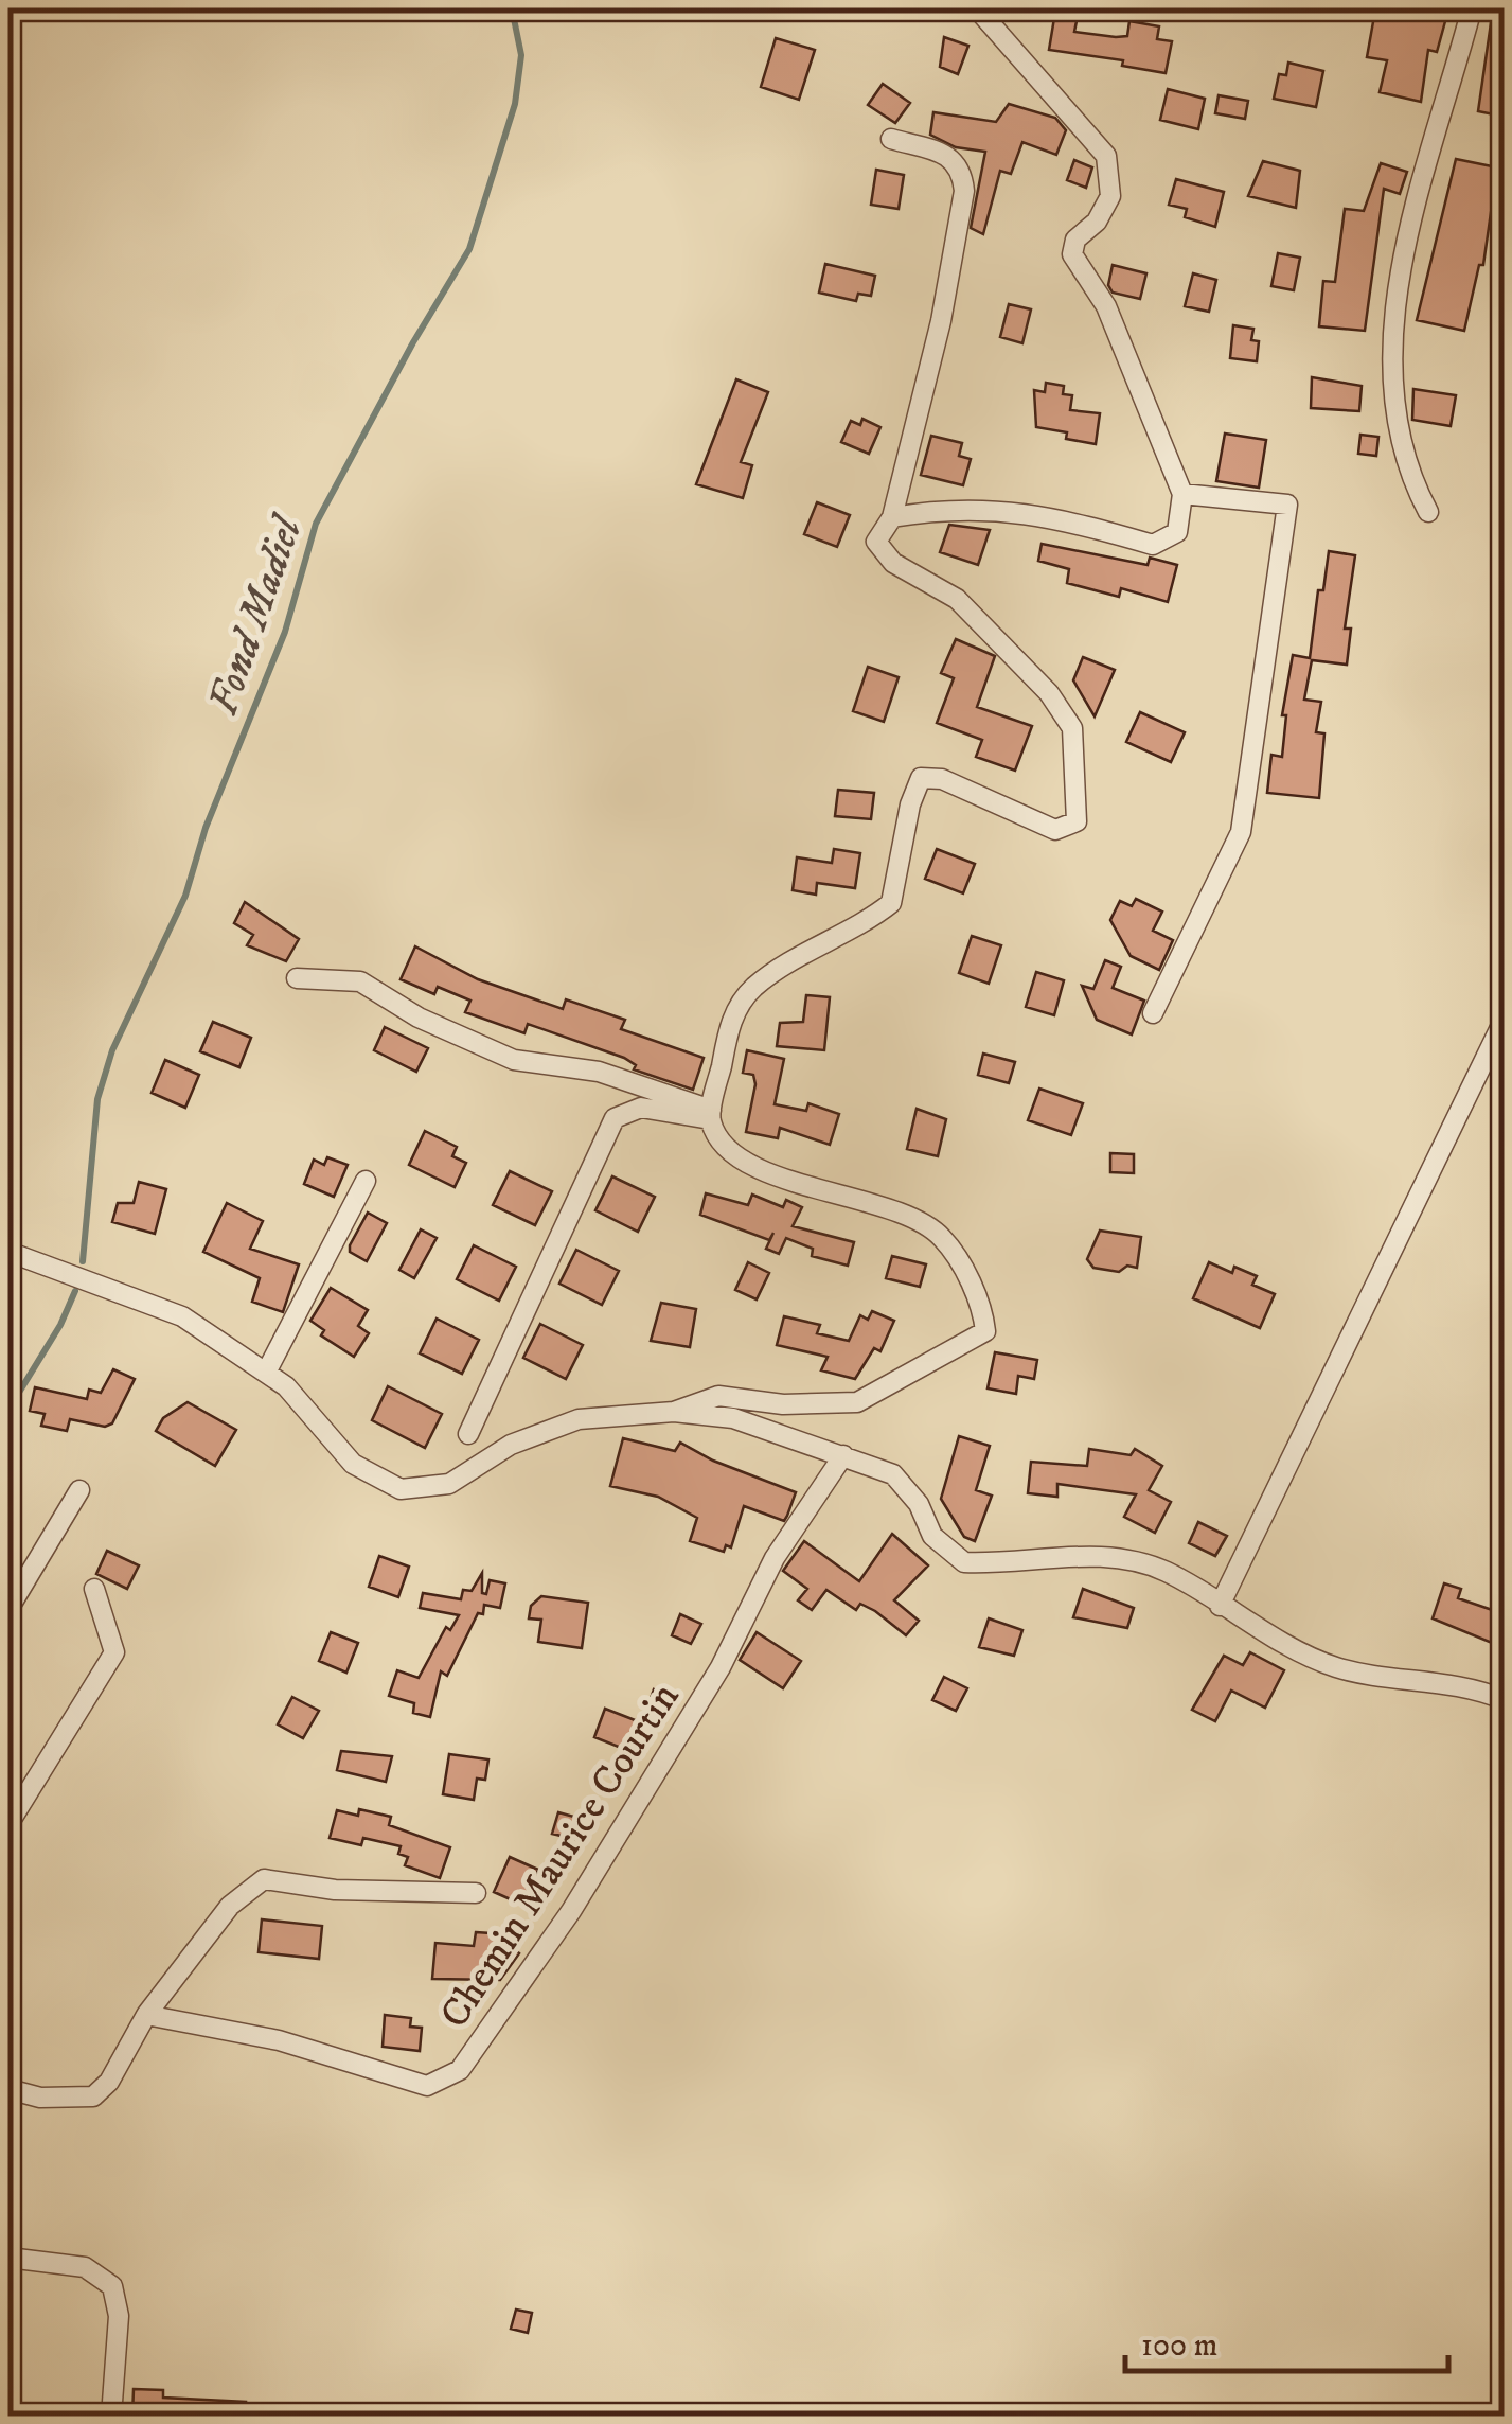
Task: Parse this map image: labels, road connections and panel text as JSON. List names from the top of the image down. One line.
{"streets":{"street":["Chemin Maurice Courtin"]},"water":["Fond Madiel"],"scale_bar":"100 m"}
